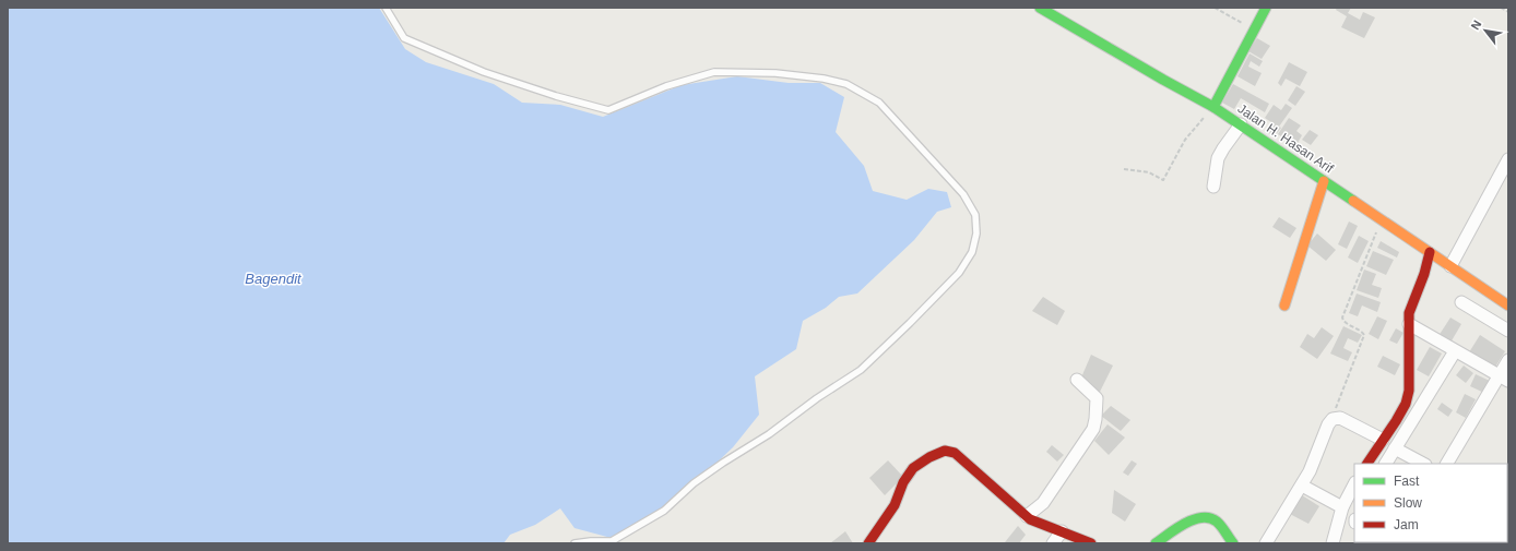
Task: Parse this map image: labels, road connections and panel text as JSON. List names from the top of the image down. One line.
{"streets":{"street":["Jalan H. Hasan Arif"]},"water":["Bagendit"],"legend":["Fast","Slow","Jam"],"north":"top left"}
